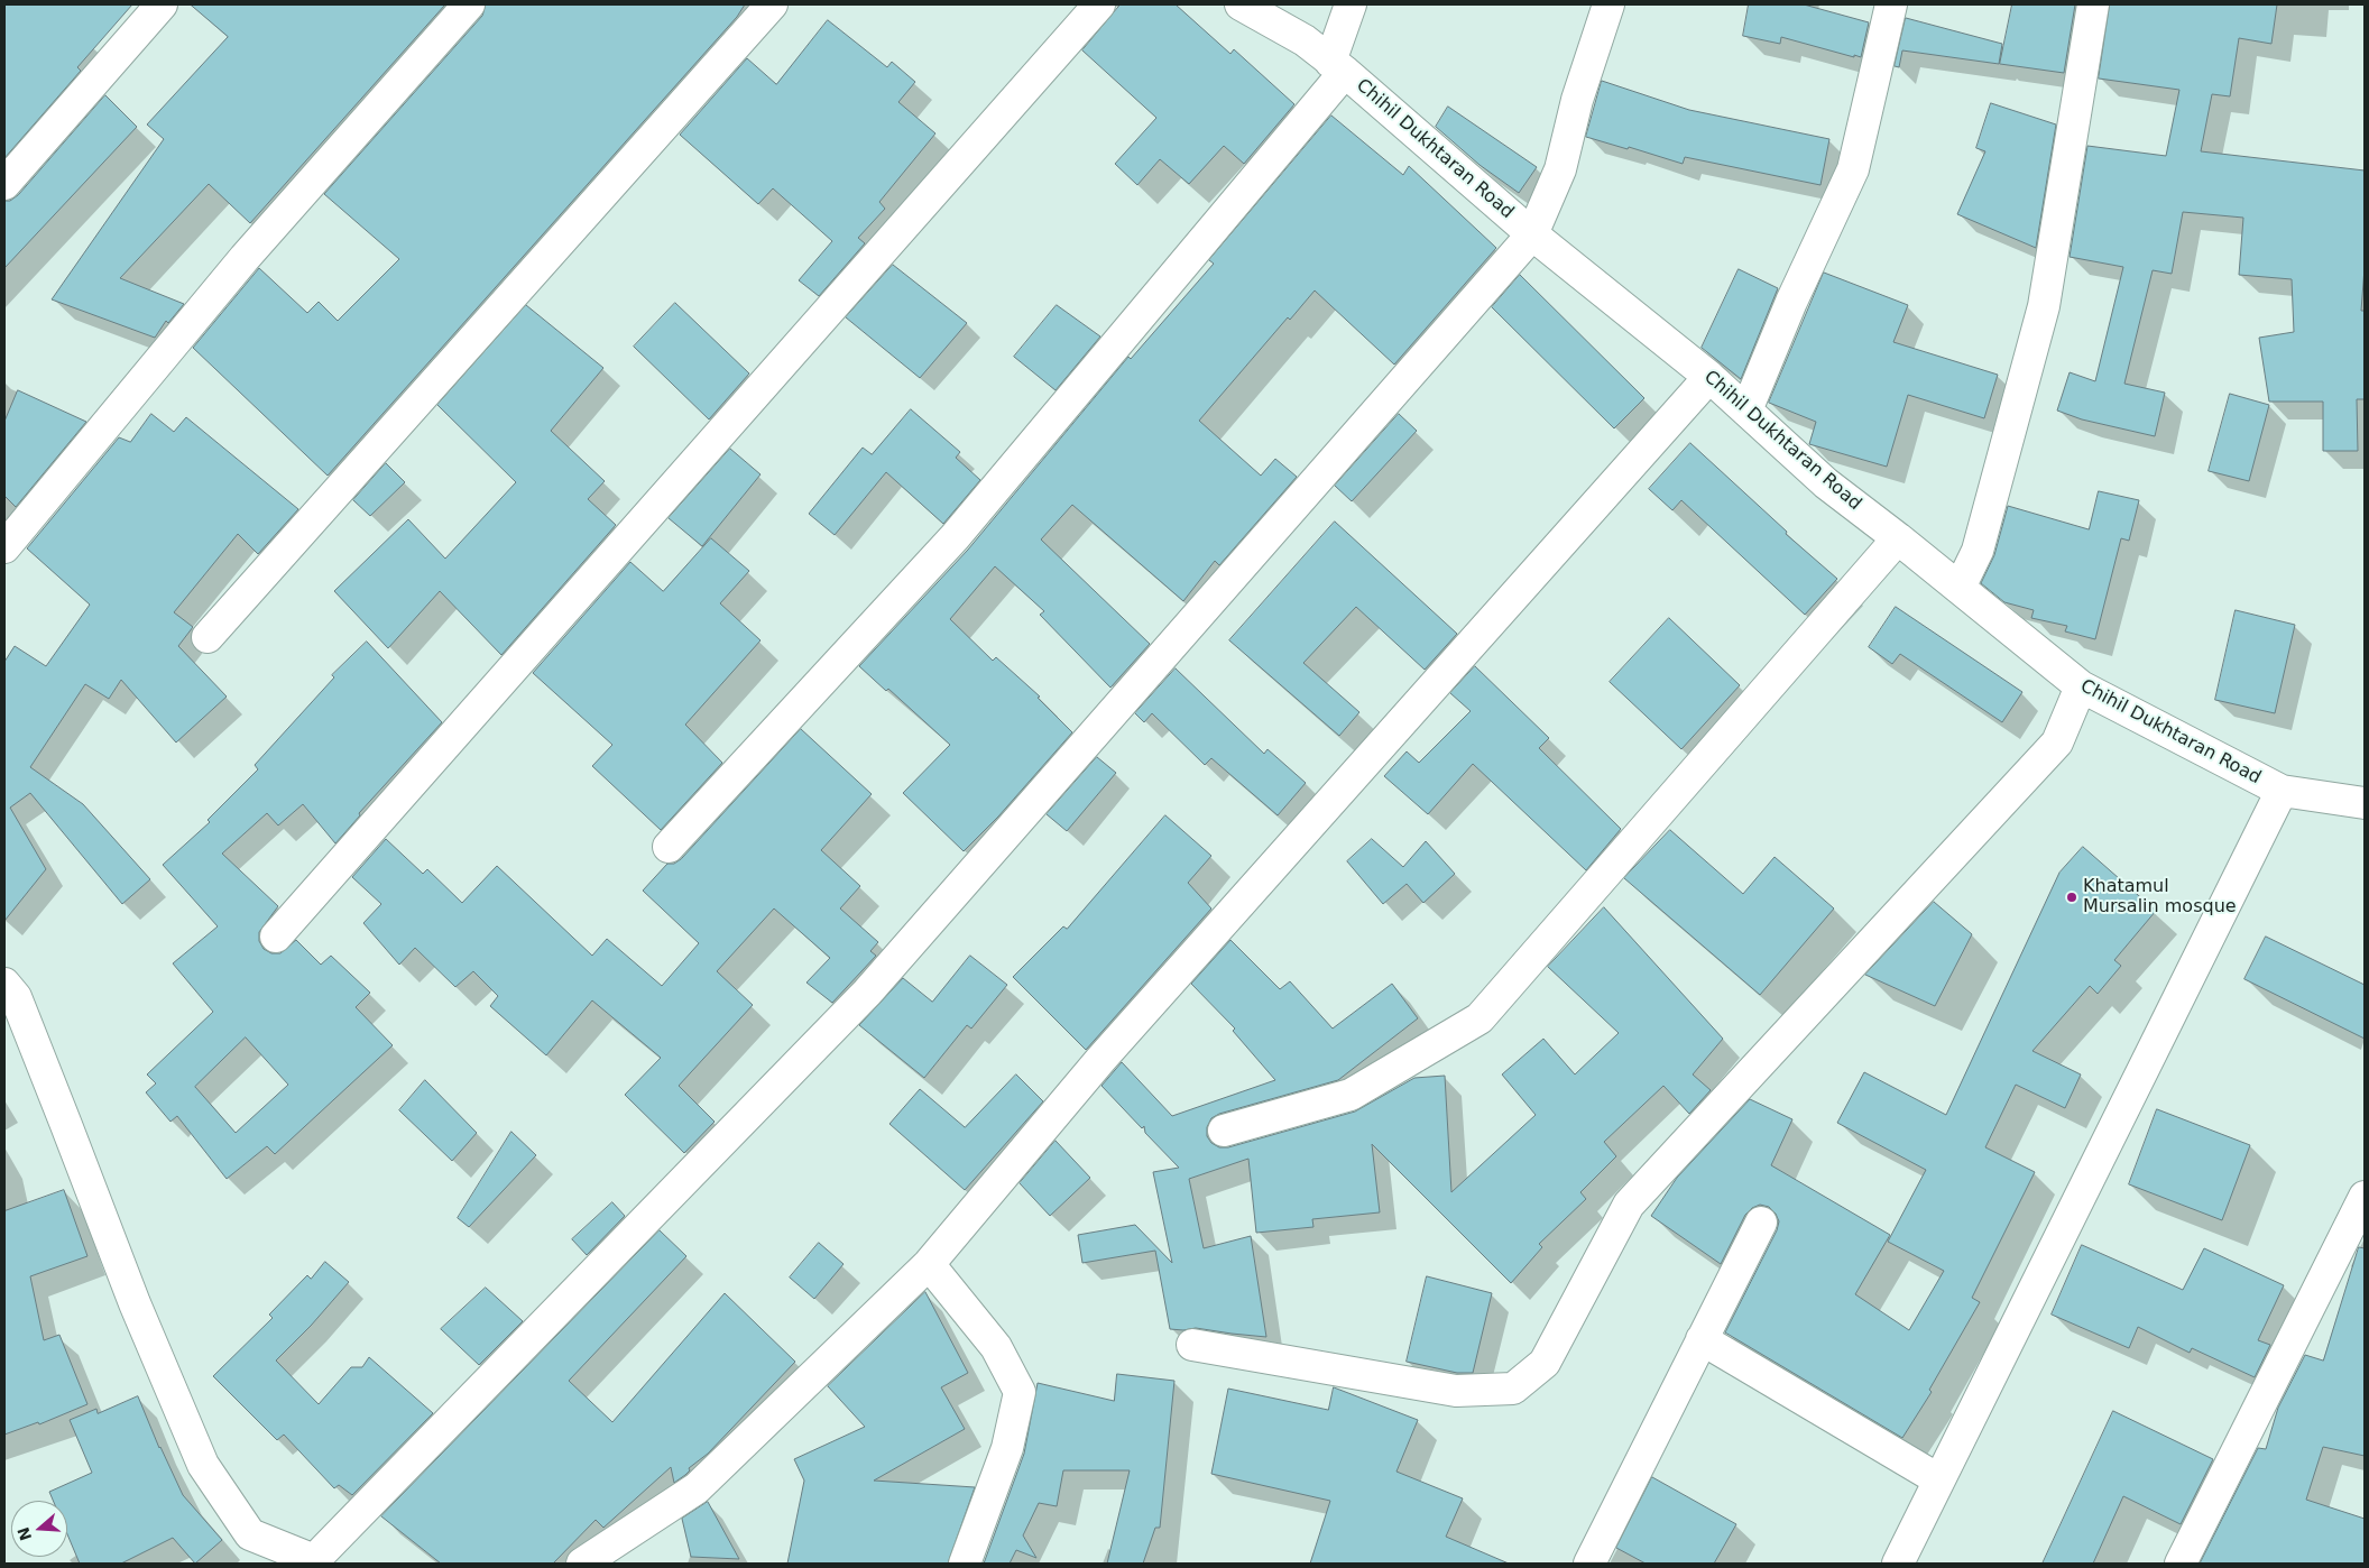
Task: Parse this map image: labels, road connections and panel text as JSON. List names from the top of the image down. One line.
{"streets":{"street":["Chihil Dukhtaran Road"]},"places":["Khatamul Mursalin mosque"],"north":"left"}
